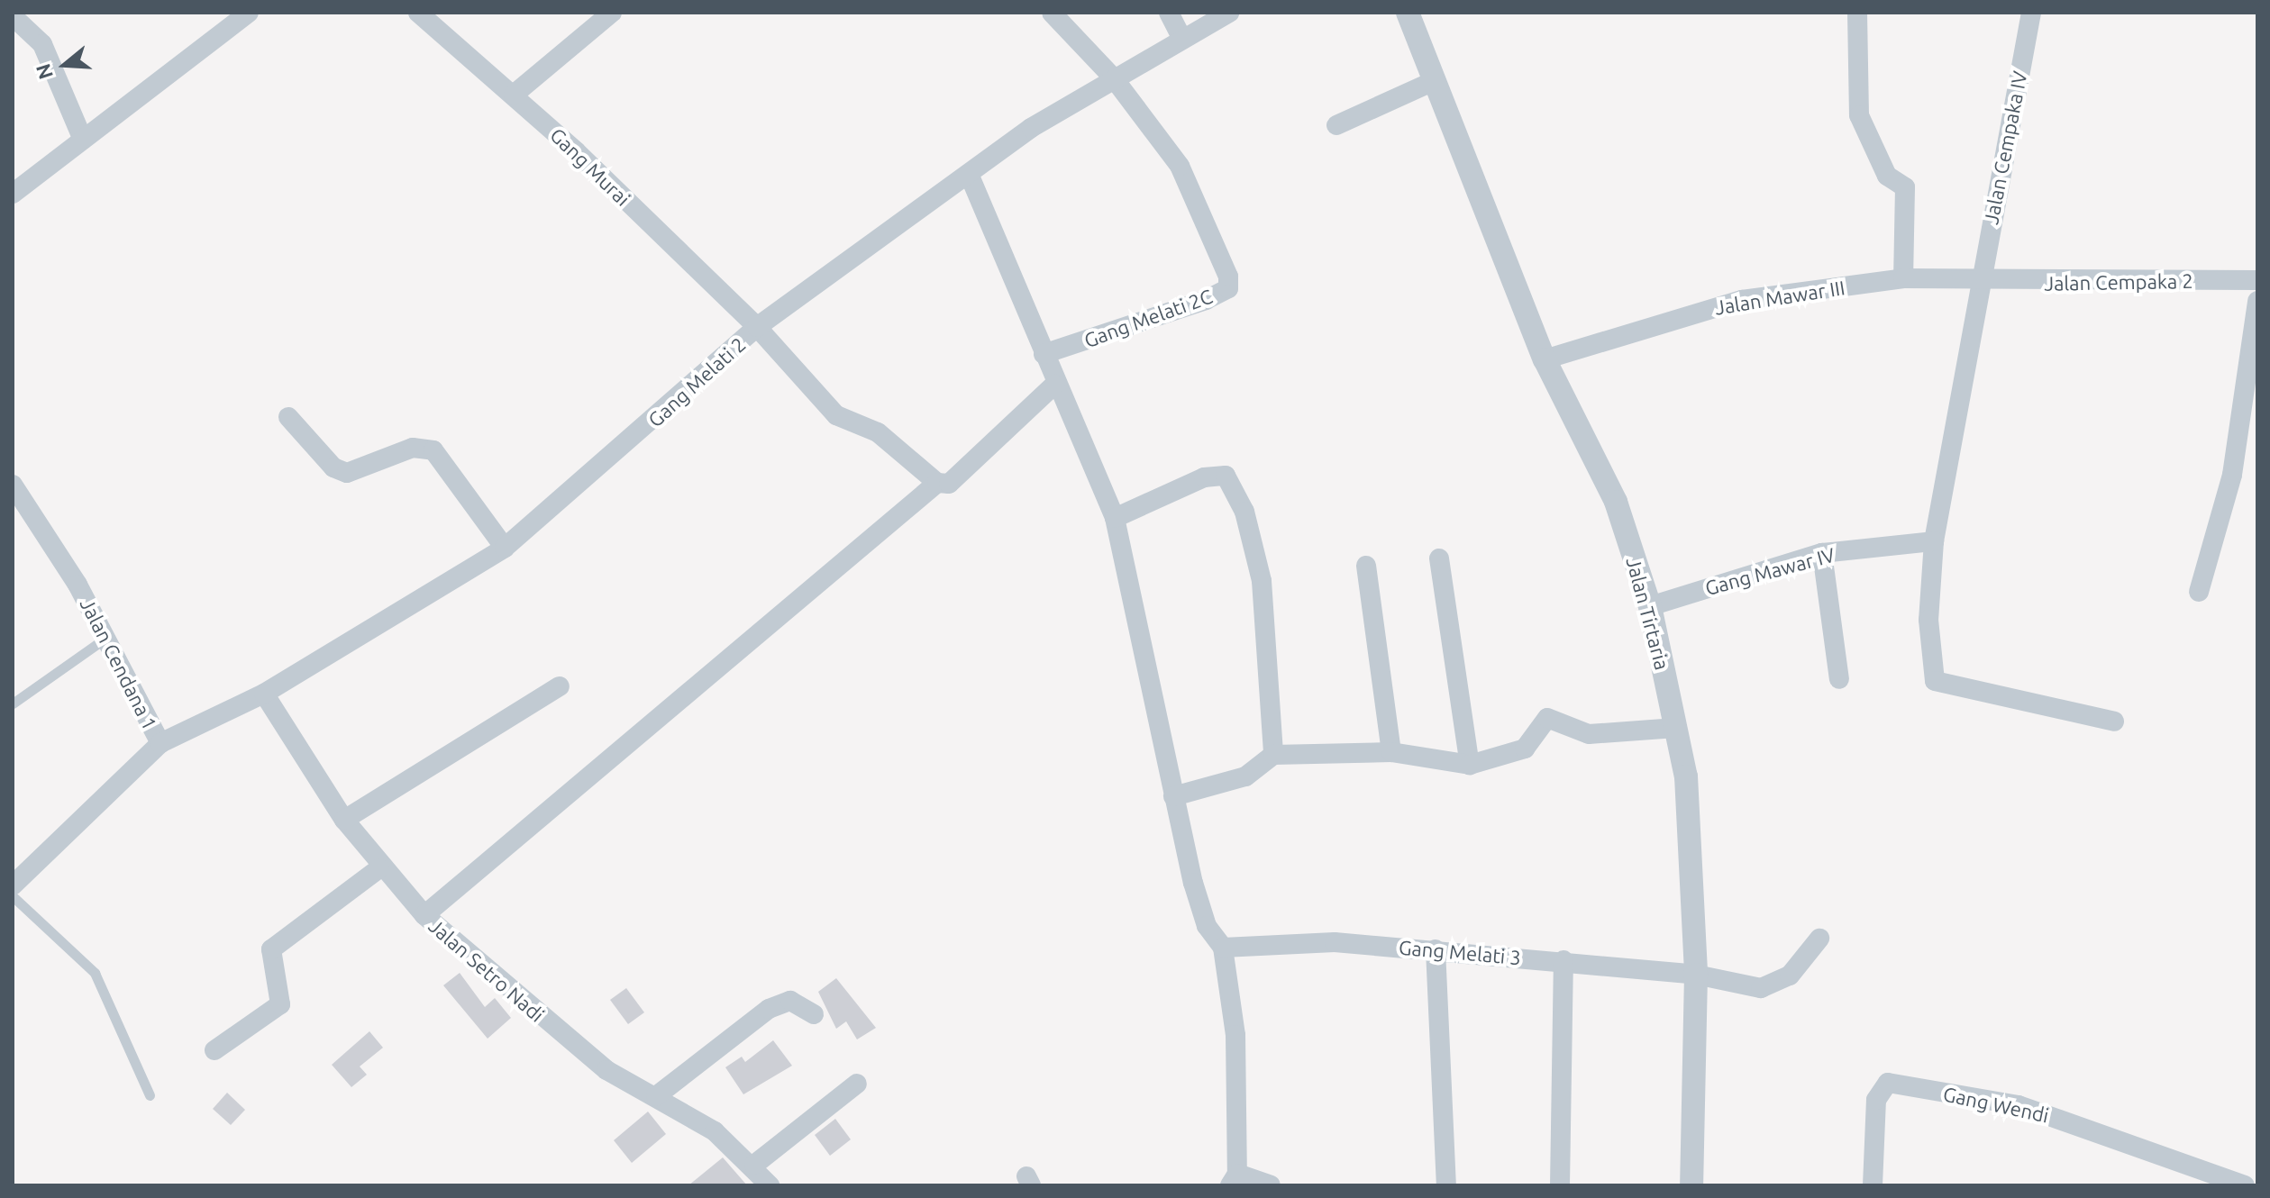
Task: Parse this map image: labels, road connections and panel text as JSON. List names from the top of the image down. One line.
{"streets":{"street":["Jalan Cempaka IV","Gang Murai","Jalan Cempaka 2","Jalan Mawar III","Gang Melati 2C","Gang Melati 2","Gang Mawar IV","Jalan Tirtaria","Jalan Cendana 1","Gang Melati 3","Jalan Setro Nadi","Gang Wendi"]},"crossings":[["Jalan Cempaka IV","Jalan Cempaka 2"],["Jalan Cempaka IV","Jalan Mawar III"],["Jalan Cempaka IV","Gang Mawar IV"],["Gang Murai","Gang Melati 2"],["Jalan Cempaka 2","Jalan Mawar III"],["Jalan Mawar III","Jalan Tirtaria"],["Gang Melati 2C","Gang Melati 2"],["Gang Melati 2","Jalan Cendana 1"],["Gang Melati 2","Jalan Setro Nadi"],["Gang Mawar IV","Jalan Tirtaria"],["Jalan Tirtaria","Gang Melati 3"]],"north":"left"}
